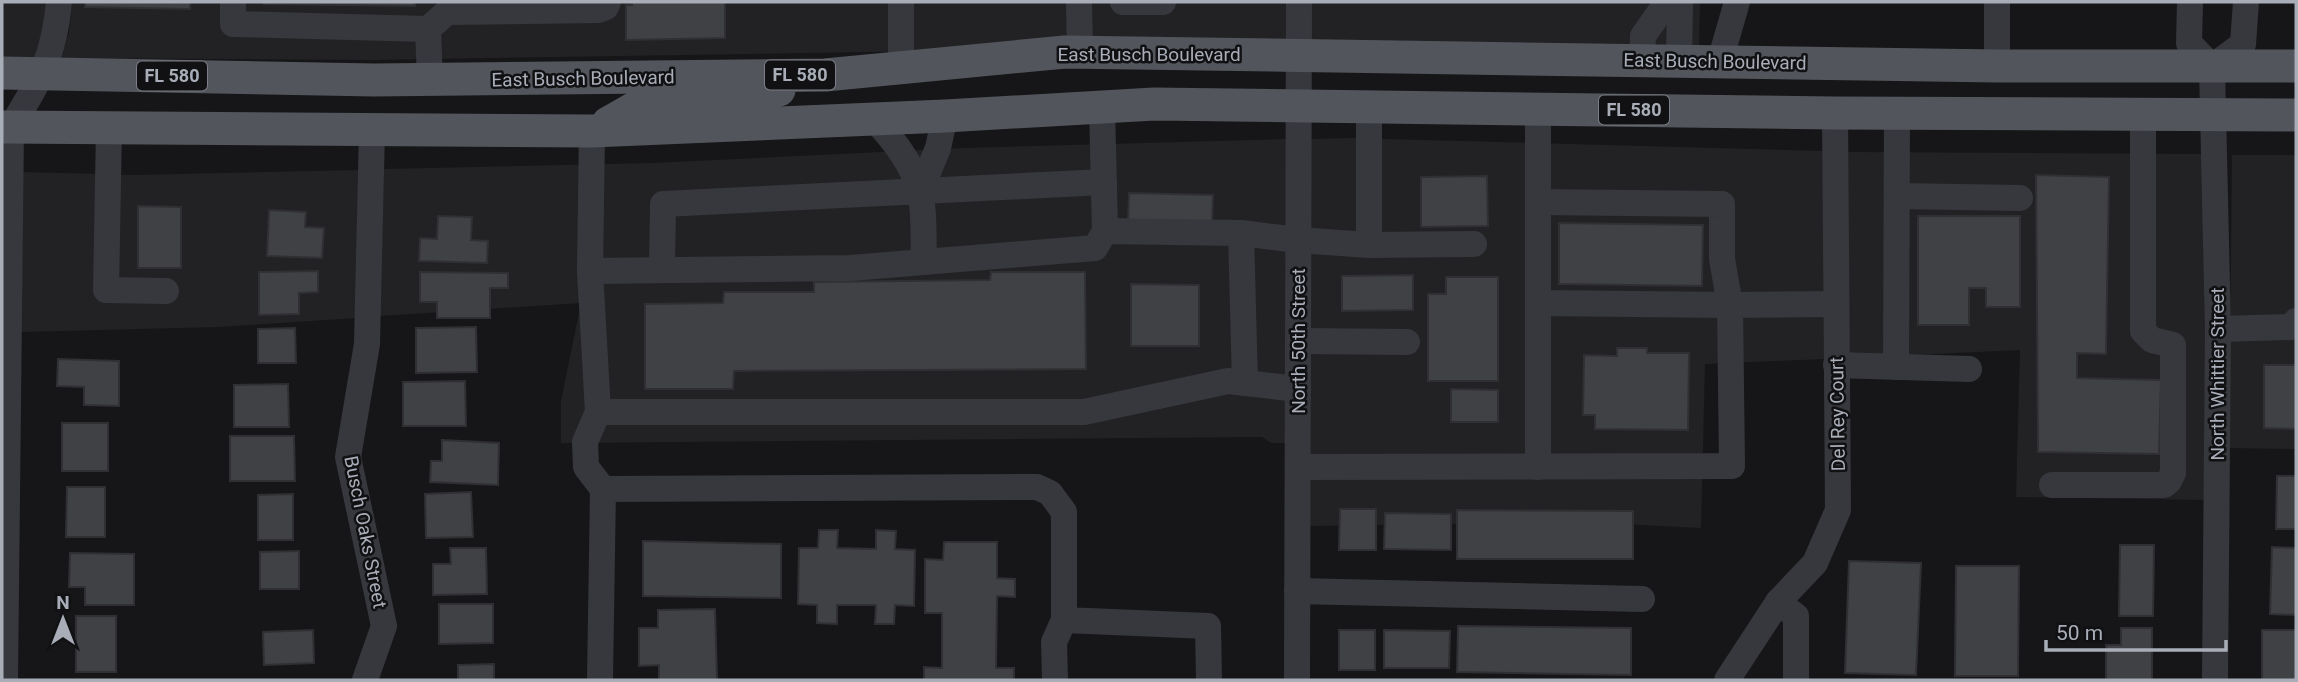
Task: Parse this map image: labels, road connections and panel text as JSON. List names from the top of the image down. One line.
{"streets":{"main road":["East Busch Boulevard","FL 580"],"street":["North 50th Street","North Whittier Street","Del Rey Court","Busch Oaks Street"]},"crossings":[["East Busch Boulevard","North 50th Street"],["East Busch Boulevard","North Whittier Street"],["FL 580","North 50th Street"],["FL 580","North Whittier Street"],["FL 580","Del Rey Court"],["FL 580","Busch Oaks Street"]],"scale_bar":"50 m","north":"top"}
